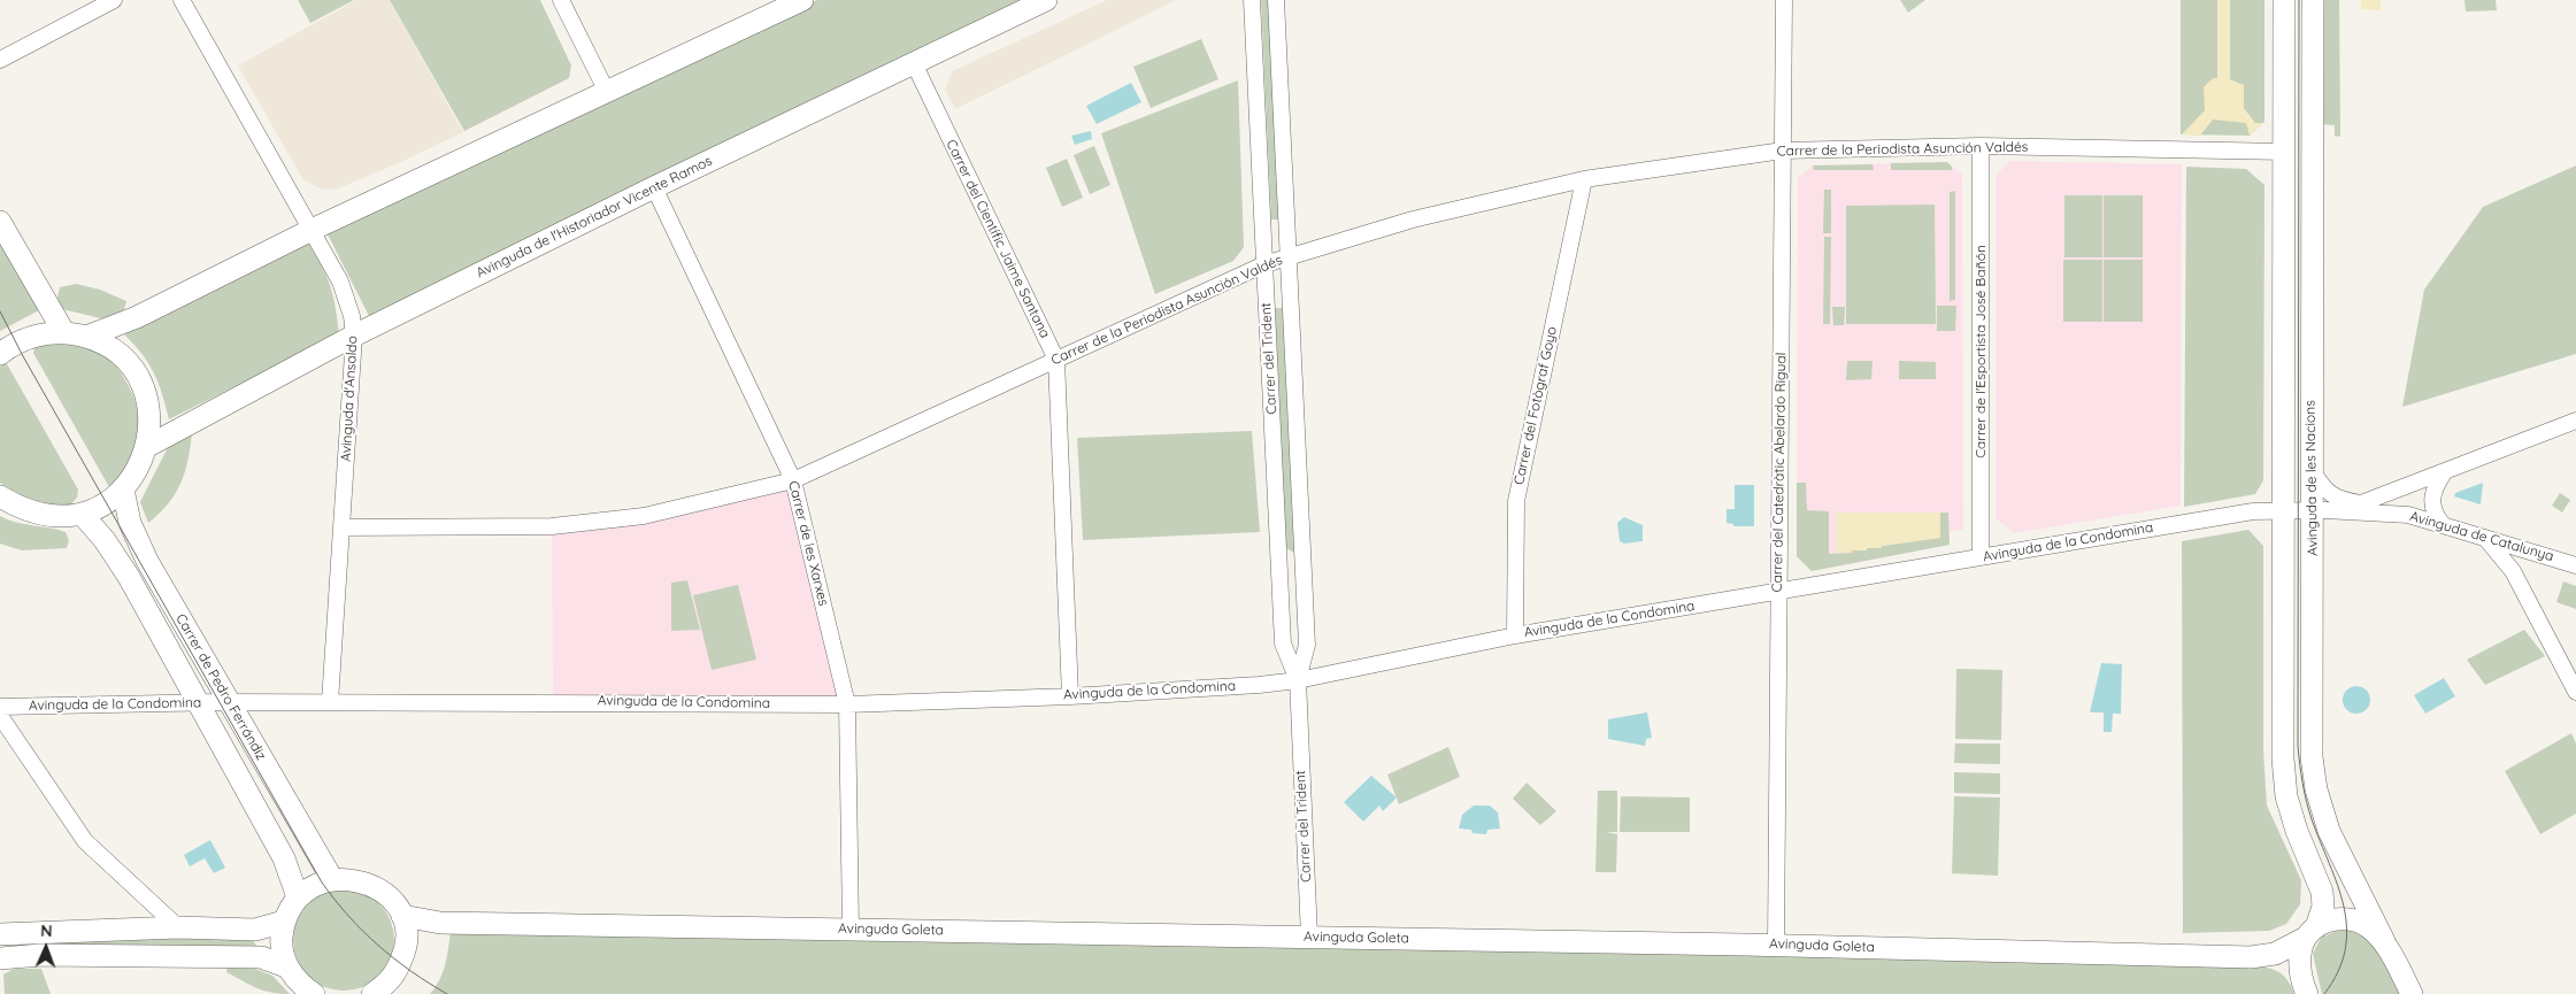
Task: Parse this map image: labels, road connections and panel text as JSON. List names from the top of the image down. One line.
{"streets":{"main road":["Avinguda de l'Historiador Vicente Ramos","Avinguda de les Nacions","Carrer de Pedro Ferrándiz","Avinguda Goleta"],"street":["Carrer de la Periodista Asunción Valdés","Carrer del Científic Jaime Santana","Carrer de l'Esportista José Bañón","Carrer del Trident","Avinguda d'Ansaldo","Carrer del Fotògraf Goyo","Carrer del Catedràtic Abelardo Rigual","Avinguda de Catalunya","Avinguda de la Condomina","Carrer de les Xarxes"]},"crossings":[["Carrer de la Periodista Asunción Valdés","Carrer del Científic Jaime Santana"],["Carrer de la Periodista Asunción Valdés","Carrer de l'Esportista José Bañón"],["Carrer de la Periodista Asunción Valdés","Carrer del Trident"],["Carrer de la Periodista Asunción Valdés","Avinguda d'Ansaldo"],["Carrer de la Periodista Asunción Valdés","Carrer del Fotògraf Goyo"],["Carrer de la Periodista Asunción Valdés","Carrer del Catedràtic Abelardo Rigual"],["Carrer de la Periodista Asunción Valdés","Avinguda de les Nacions"],["Carrer de la Periodista Asunción Valdés","Carrer de les Xarxes"],["Avinguda de l'Historiador Vicente Ramos","Carrer del Científic Jaime Santana"],["Avinguda de l'Historiador Vicente Ramos","Avinguda d'Ansaldo"],["Avinguda de l'Historiador Vicente Ramos","Carrer de les Xarxes"],["Carrer del Científic Jaime Santana","Avinguda de la Condomina"],["Carrer de l'Esportista José Bañón","Avinguda de la Condomina"],["Carrer del Trident","Avinguda de la Condomina"],["Carrer del Trident","Avinguda Goleta"],["Avinguda d'Ansaldo","Avinguda de la Condomina"],["Carrer del Fotògraf Goyo","Avinguda de la Condomina"],["Carrer del Catedràtic Abelardo Rigual","Avinguda de la Condomina"],["Carrer del Catedràtic Abelardo Rigual","Avinguda Goleta"],["Avinguda de les Nacions","Avinguda de Catalunya"],["Avinguda de les Nacions","Avinguda de la Condomina"],["Avinguda de les Nacions","Avinguda Goleta"],["Avinguda de Catalunya","Avinguda de la Condomina"],["Avinguda de la Condomina","Carrer de les Xarxes"],["Avinguda de la Condomina","Carrer de Pedro Ferrándiz"],["Carrer de les Xarxes","Avinguda Goleta"]],"north":"top"}
